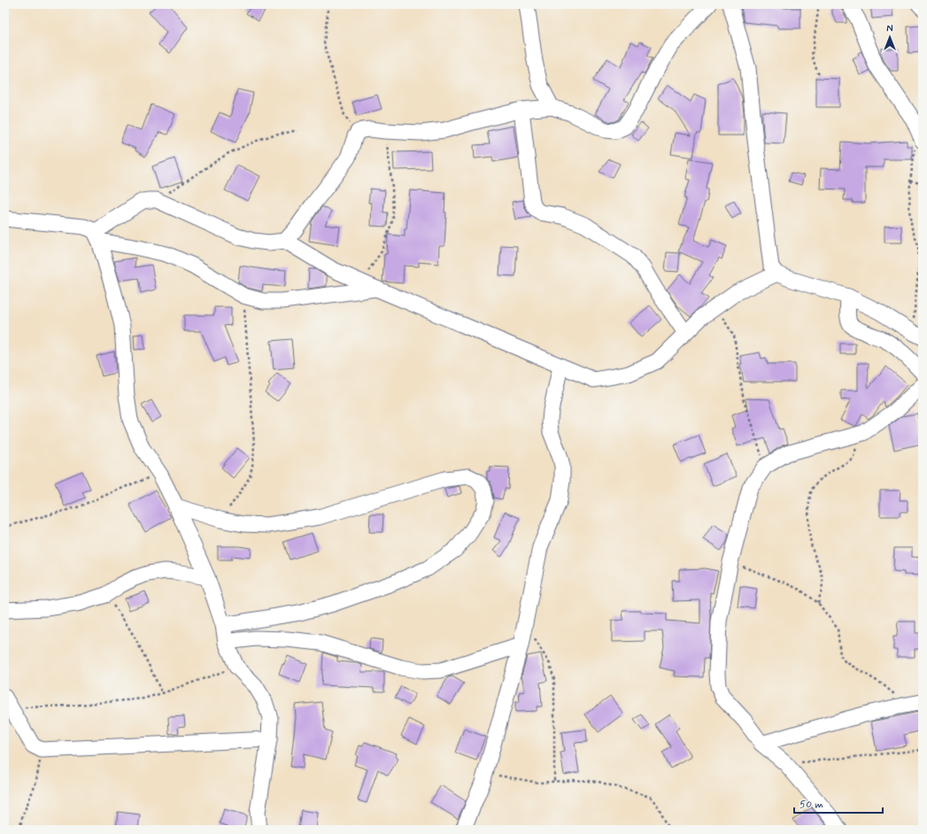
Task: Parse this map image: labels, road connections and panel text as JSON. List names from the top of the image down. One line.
{"scale_bar":"50 m","north":"top"}
